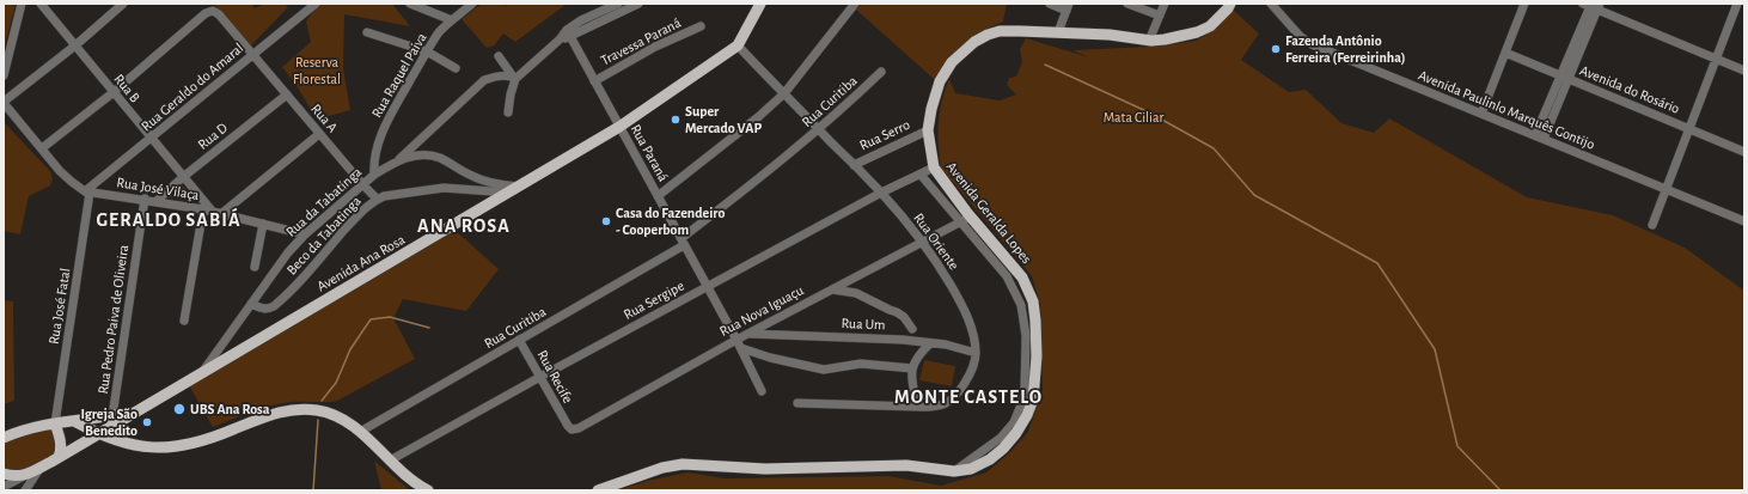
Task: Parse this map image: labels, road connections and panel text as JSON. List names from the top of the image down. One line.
{"streets":{"main road":["Avenida Geralda Lopes","Avenida Ana Rosa"],"street":["Travessa Paraná","Rua Raquel Paiva","Rua Geraldo do Amaral","Rua B","Avenida do Rosário","Rua Curitiba","Avenida Paulinlo Marquês Gontijo","Rua A","Rua Serro","Rua D","Rua Paraná","Rua José Vilaça","Rua da Tabatinga","Beco da Tabatinga","Rua Oriente","Rua Sergipe","Rua José Fatal","Rua Nova Iguaçu","Rua Pedro Paiva de Oliveira","Rua Um","Rua Recife"]},"crossings":[["Travessa Paraná","Rua Paraná"],["Rua Raquel Paiva","Rua da Tabatinga"],["Rua Geraldo do Amaral","Rua B"],["Rua Geraldo do Amaral","Rua A"],["Rua Geraldo do Amaral","Rua José Vilaça"],["Rua Geraldo do Amaral","Rua José Fatal"],["Rua B","Rua A"],["Rua B","Rua D"],["Rua B","Rua José Vilaça"],["Rua Curitiba","Rua Paraná"],["Rua Curitiba","Rua Oriente"],["Rua Curitiba","Rua Recife"],["Rua A","Rua D"],["Rua A","Rua da Tabatinga"],["Rua A","Beco da Tabatinga"],["Rua Serro","Avenida Geralda Lopes"],["Rua Serro","Rua Oriente"],["Rua D","Rua José Vilaça"],["Rua Paraná","Avenida Ana Rosa"],["Rua Paraná","Rua Sergipe"],["Rua Paraná","Rua Nova Iguaçu"],["Rua José Vilaça","Rua da Tabatinga"],["Rua José Vilaça","Rua José Fatal"],["Rua José Vilaça","Rua Pedro Paiva de Oliveira"],["Rua da Tabatinga","Beco da Tabatinga"],["Rua da Tabatinga","Avenida Ana Rosa"],["Avenida Geralda Lopes","Rua Sergipe"],["Avenida Geralda Lopes","Rua Nova Iguaçu"],["Beco da Tabatinga","Avenida Ana Rosa"],["Rua Oriente","Avenida Ana Rosa"],["Rua Oriente","Rua Sergipe"],["Rua Oriente","Rua Nova Iguaçu"],["Rua Oriente","Rua Um"],["Avenida Ana Rosa","Rua José Fatal"],["Avenida Ana Rosa","Rua Pedro Paiva de Oliveira"],["Rua Sergipe","Rua Recife"],["Rua Nova Iguaçu","Rua Um"],["Rua Nova Iguaçu","Rua Recife"]],"districts":["GERALDO SABIÁ","ANA ROSA","MONTE CASTELO"],"parks":["Reserva Florestal","Mata Ciliar"],"places":["Fazenda Antônio Ferreira (Ferreirinha)","Super Mercado VAP","Casa do Fazendeiro - Cooperbom","UBS Ana Rosa","Igreja São Benedito"]}
